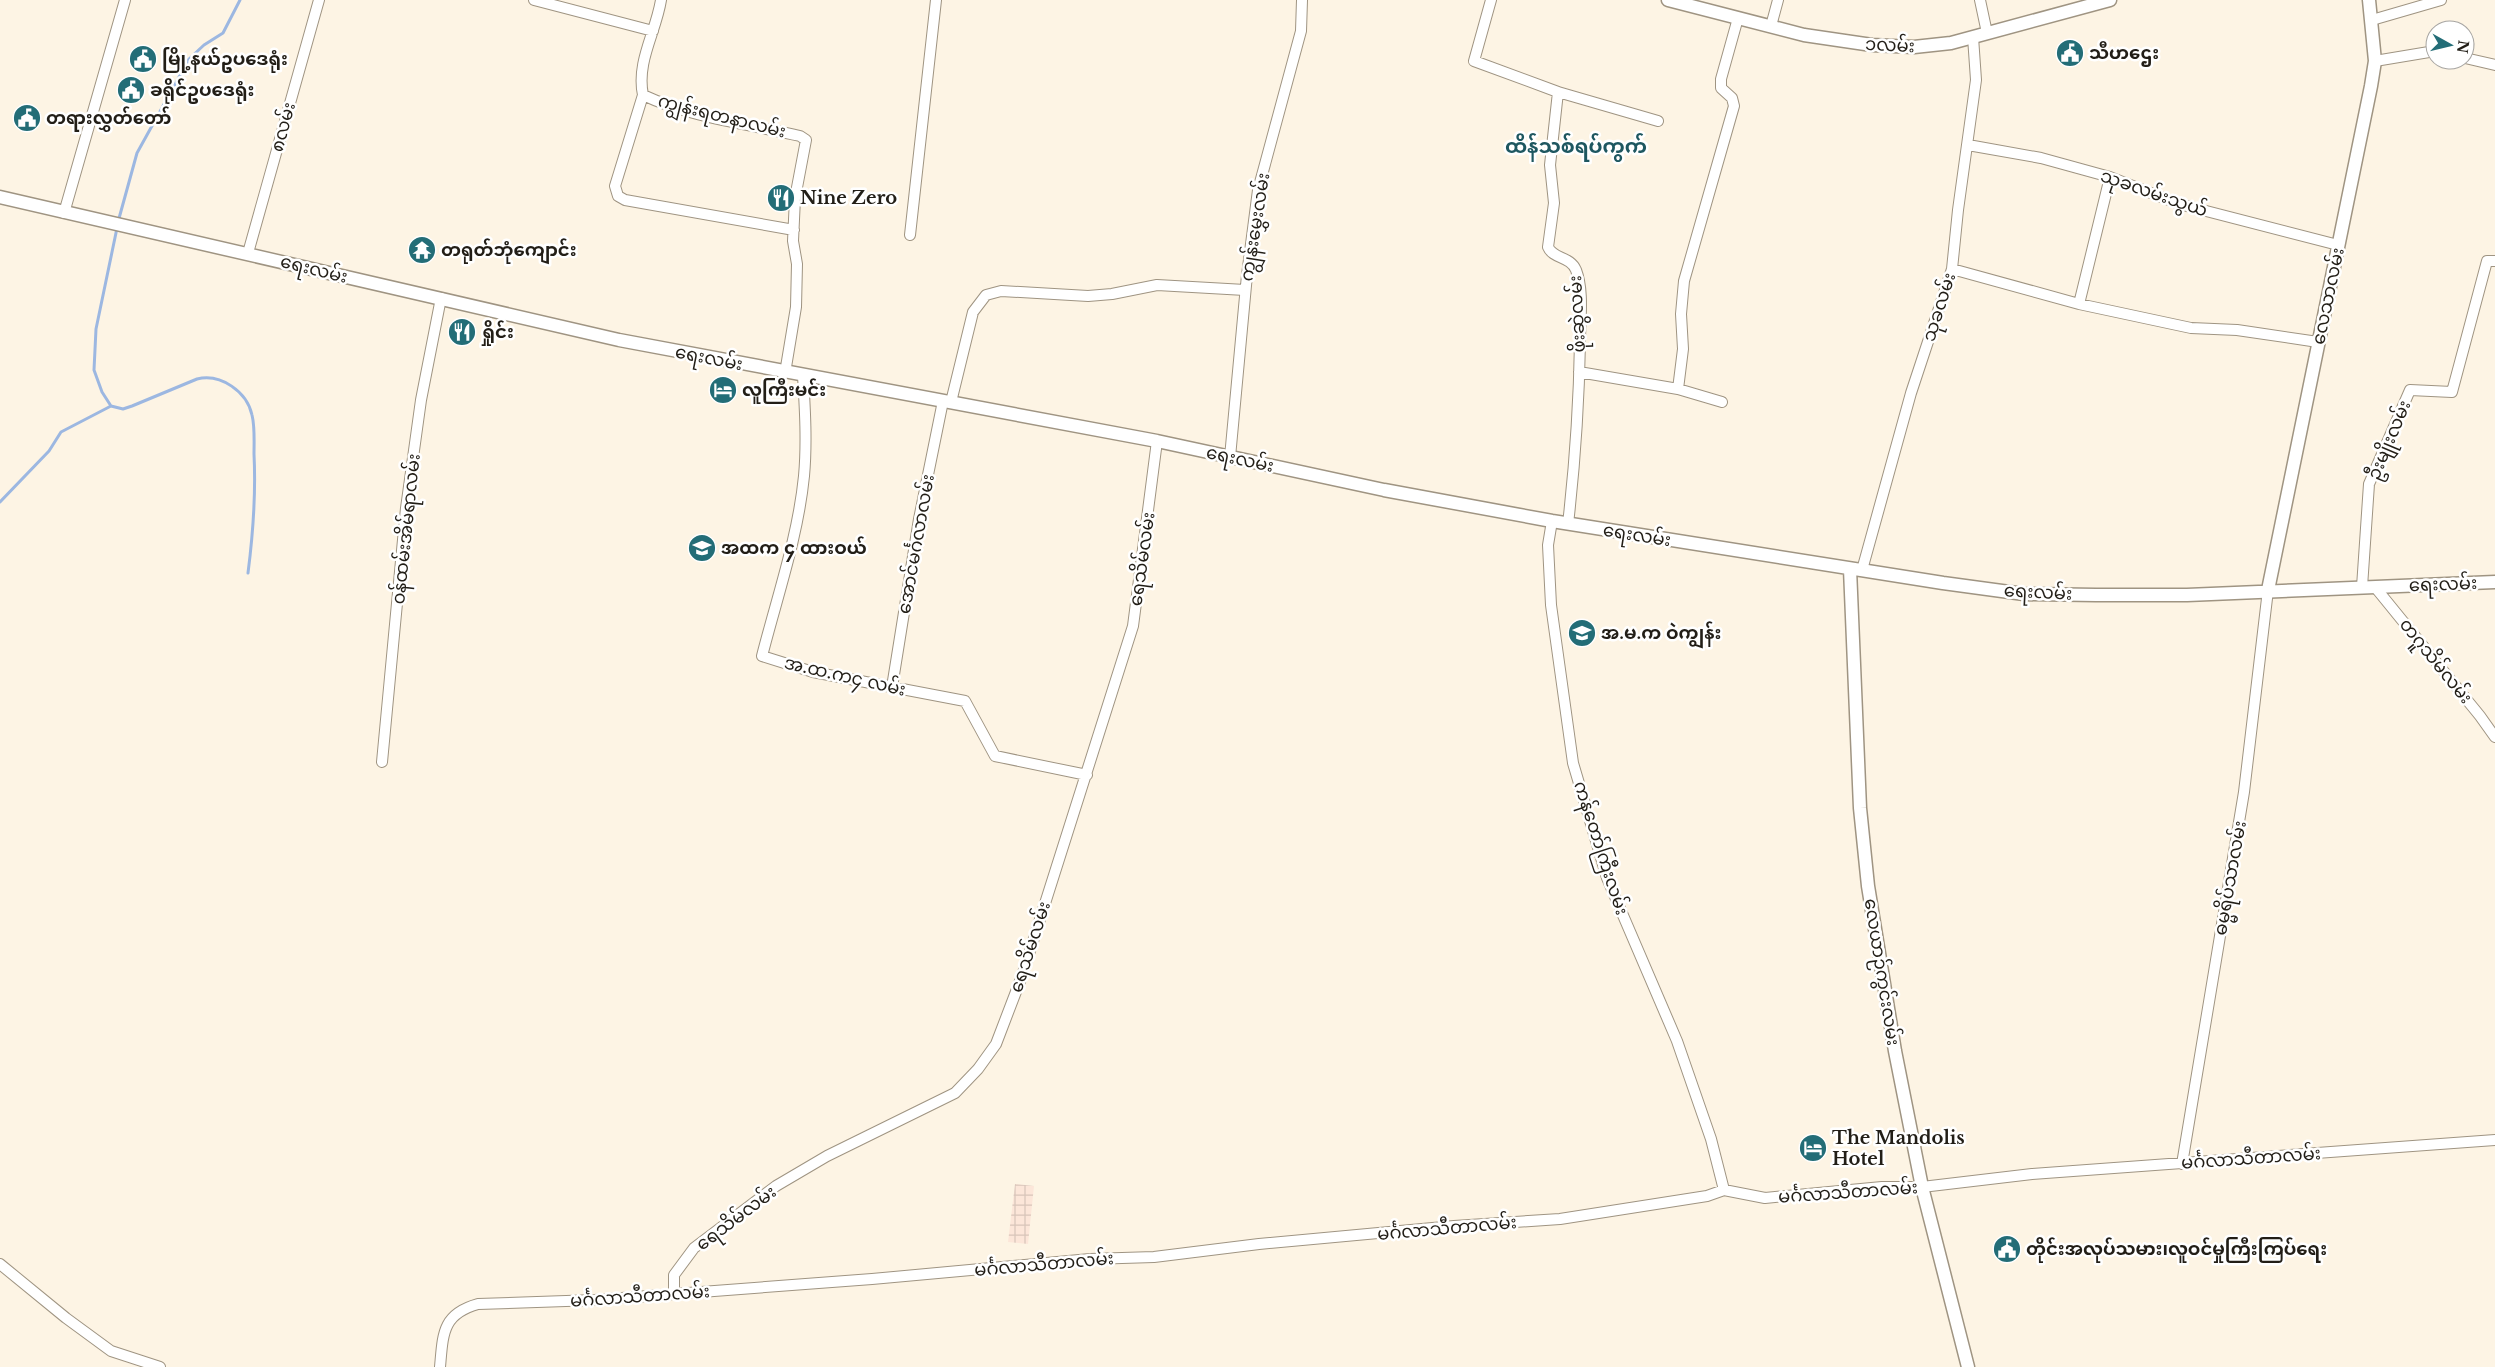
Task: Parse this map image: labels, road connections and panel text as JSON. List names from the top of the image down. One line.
{"streets":{"street":["၁လမ်း","ကျွန်းရတနာလမ်း","၈လမ်း","သုခလမ်းသွယ်","ကျွန်းမွှေးလမ်း","ရေးလမ်း","လေသာလမ်း","သုခလမ်း","ဖိုးဆွဲလမ်း","ဦးမျိုးလမ်း","၀န်ထမ်းအိမ်ရာလမ်း","အောင်မင်္ဂလာလမ်း","ရေသိမ်လမ်း","တဂူသိမ်လမ်း","အ.ထ.က၄ လမ်း","ကန်တော်ကြီးလမ်း","ဓမ္မရိပ်သာလမ်း","လေယာဉ်ကွင်းလမ်း","မင်္ဂလာသီတာလမ်း"]},"crossings":[["၁လမ်း","သုခလမ်း"],["ကျွန်းရတနာလမ်း","ရေးလမ်း"],["၈လမ်း","ရေးလမ်း"],["သုခလမ်းသွယ်","လေသာလမ်း"],["သုခလမ်းသွယ်","သုခလမ်း"],["ကျွန်းမွှေးလမ်း","ရေးလမ်း"],["ကျွန်းမွှေးလမ်း","အောင်မင်္ဂလာလမ်း"],["ရေးလမ်း","လေသာလမ်း"],["ရေးလမ်း","သုခလမ်း"],["ရေးလမ်း","ဖိုးဆွဲလမ်း"],["ရေးလမ်း","ဦးမျိုးလမ်း"],["ရေးလမ်း","၀န်ထမ်းအိမ်ရာလမ်း"],["ရေးလမ်း","အောင်မင်္ဂလာလမ်း"],["ရေးလမ်း","ရေသိမ်လမ်း"],["ရေးလမ်း","တဂူသိမ်လမ်း"],["ရေးလမ်း","အ.ထ.က၄ လမ်း"],["ရေးလမ်း","ကန်တော်ကြီးလမ်း"],["ရေးလမ်း","ဓမ္မရိပ်သာလမ်း"],["ရေးလမ်း","လေယာဉ်ကွင်းလမ်း"],["လေသာလမ်း","ဓမ္မရိပ်သာလမ်း"],["သုခလမ်း","လေယာဉ်ကွင်းလမ်း"],["ဦးမျိုးလမ်း","တဂူသိမ်လမ်း"],["အောင်မင်္ဂလာလမ်း","အ.ထ.က၄ လမ်း"],["ရေသိမ်လမ်း","အ.ထ.က၄ လမ်း"],["ရေသိမ်လမ်း","မင်္ဂလာသီတာလမ်း"],["ကန်တော်ကြီးလမ်း","မင်္ဂလာသီတာလမ်း"],["ဓမ္မရိပ်သာလမ်း","မင်္ဂလာသီတာလမ်း"],["လေယာဉ်ကွင်းလမ်း","မင်္ဂလာသီတာလမ်း"]],"districts":["ထိန်သစ်ရပ်ကွက်"],"places":{"public building":["သီဟဌေး","မြို့နယ်ဥပဒေရုံး","ခရိုင်ဥပဒေရုံး","တရားလွှတ်တော်","တိုင်းအလုပ်သမား၊လူဝင်မှုကြီးကြပ်ရေး"],"restaurant":["Nine Zero","ရှိုင်း"],"temple":["တရုတ်ဘုံကျောင်း"],"hotel":["လူကြီးမင်း","The Mandolis Hotel"],"school or university":["အထက ၄ ထားဝယ်","အ.မ.က ဝဲကျွန်း"]},"north":"right"}
